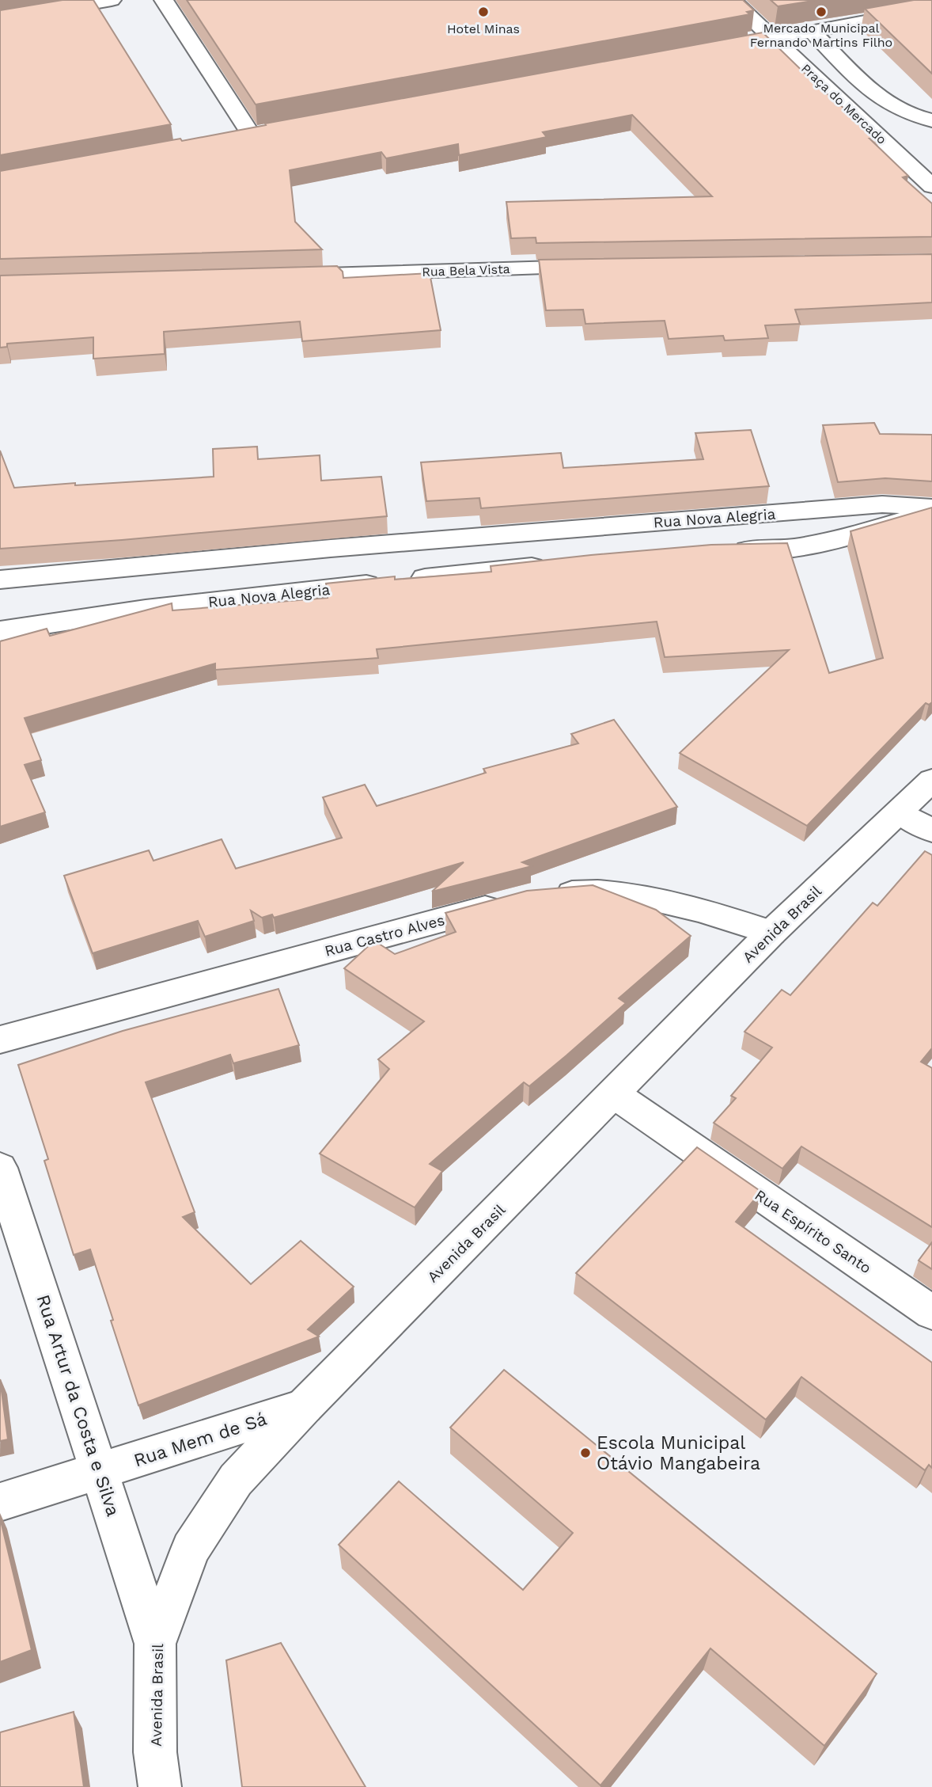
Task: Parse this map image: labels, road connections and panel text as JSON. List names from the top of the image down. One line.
{"streets":{"street":["Praça do Mercado","Rua Bela Vista","Rua Nova Alegria","Avenida Brasil","Rua Castro Alves","Rua Espírito Santo","Rua Artur da Costa e Silva","Rua Mem de Sá"]},"crossings":[["Avenida Brasil","Rua Espírito Santo"],["Avenida Brasil","Rua Artur da Costa e Silva"],["Avenida Brasil","Rua Mem de Sá"],["Rua Artur da Costa e Silva","Rua Mem de Sá"]],"places":["Hotel Minas","Mercado Municipal Fernando Martins Filho","Escola Municipal Otávio Mangabeira"]}
